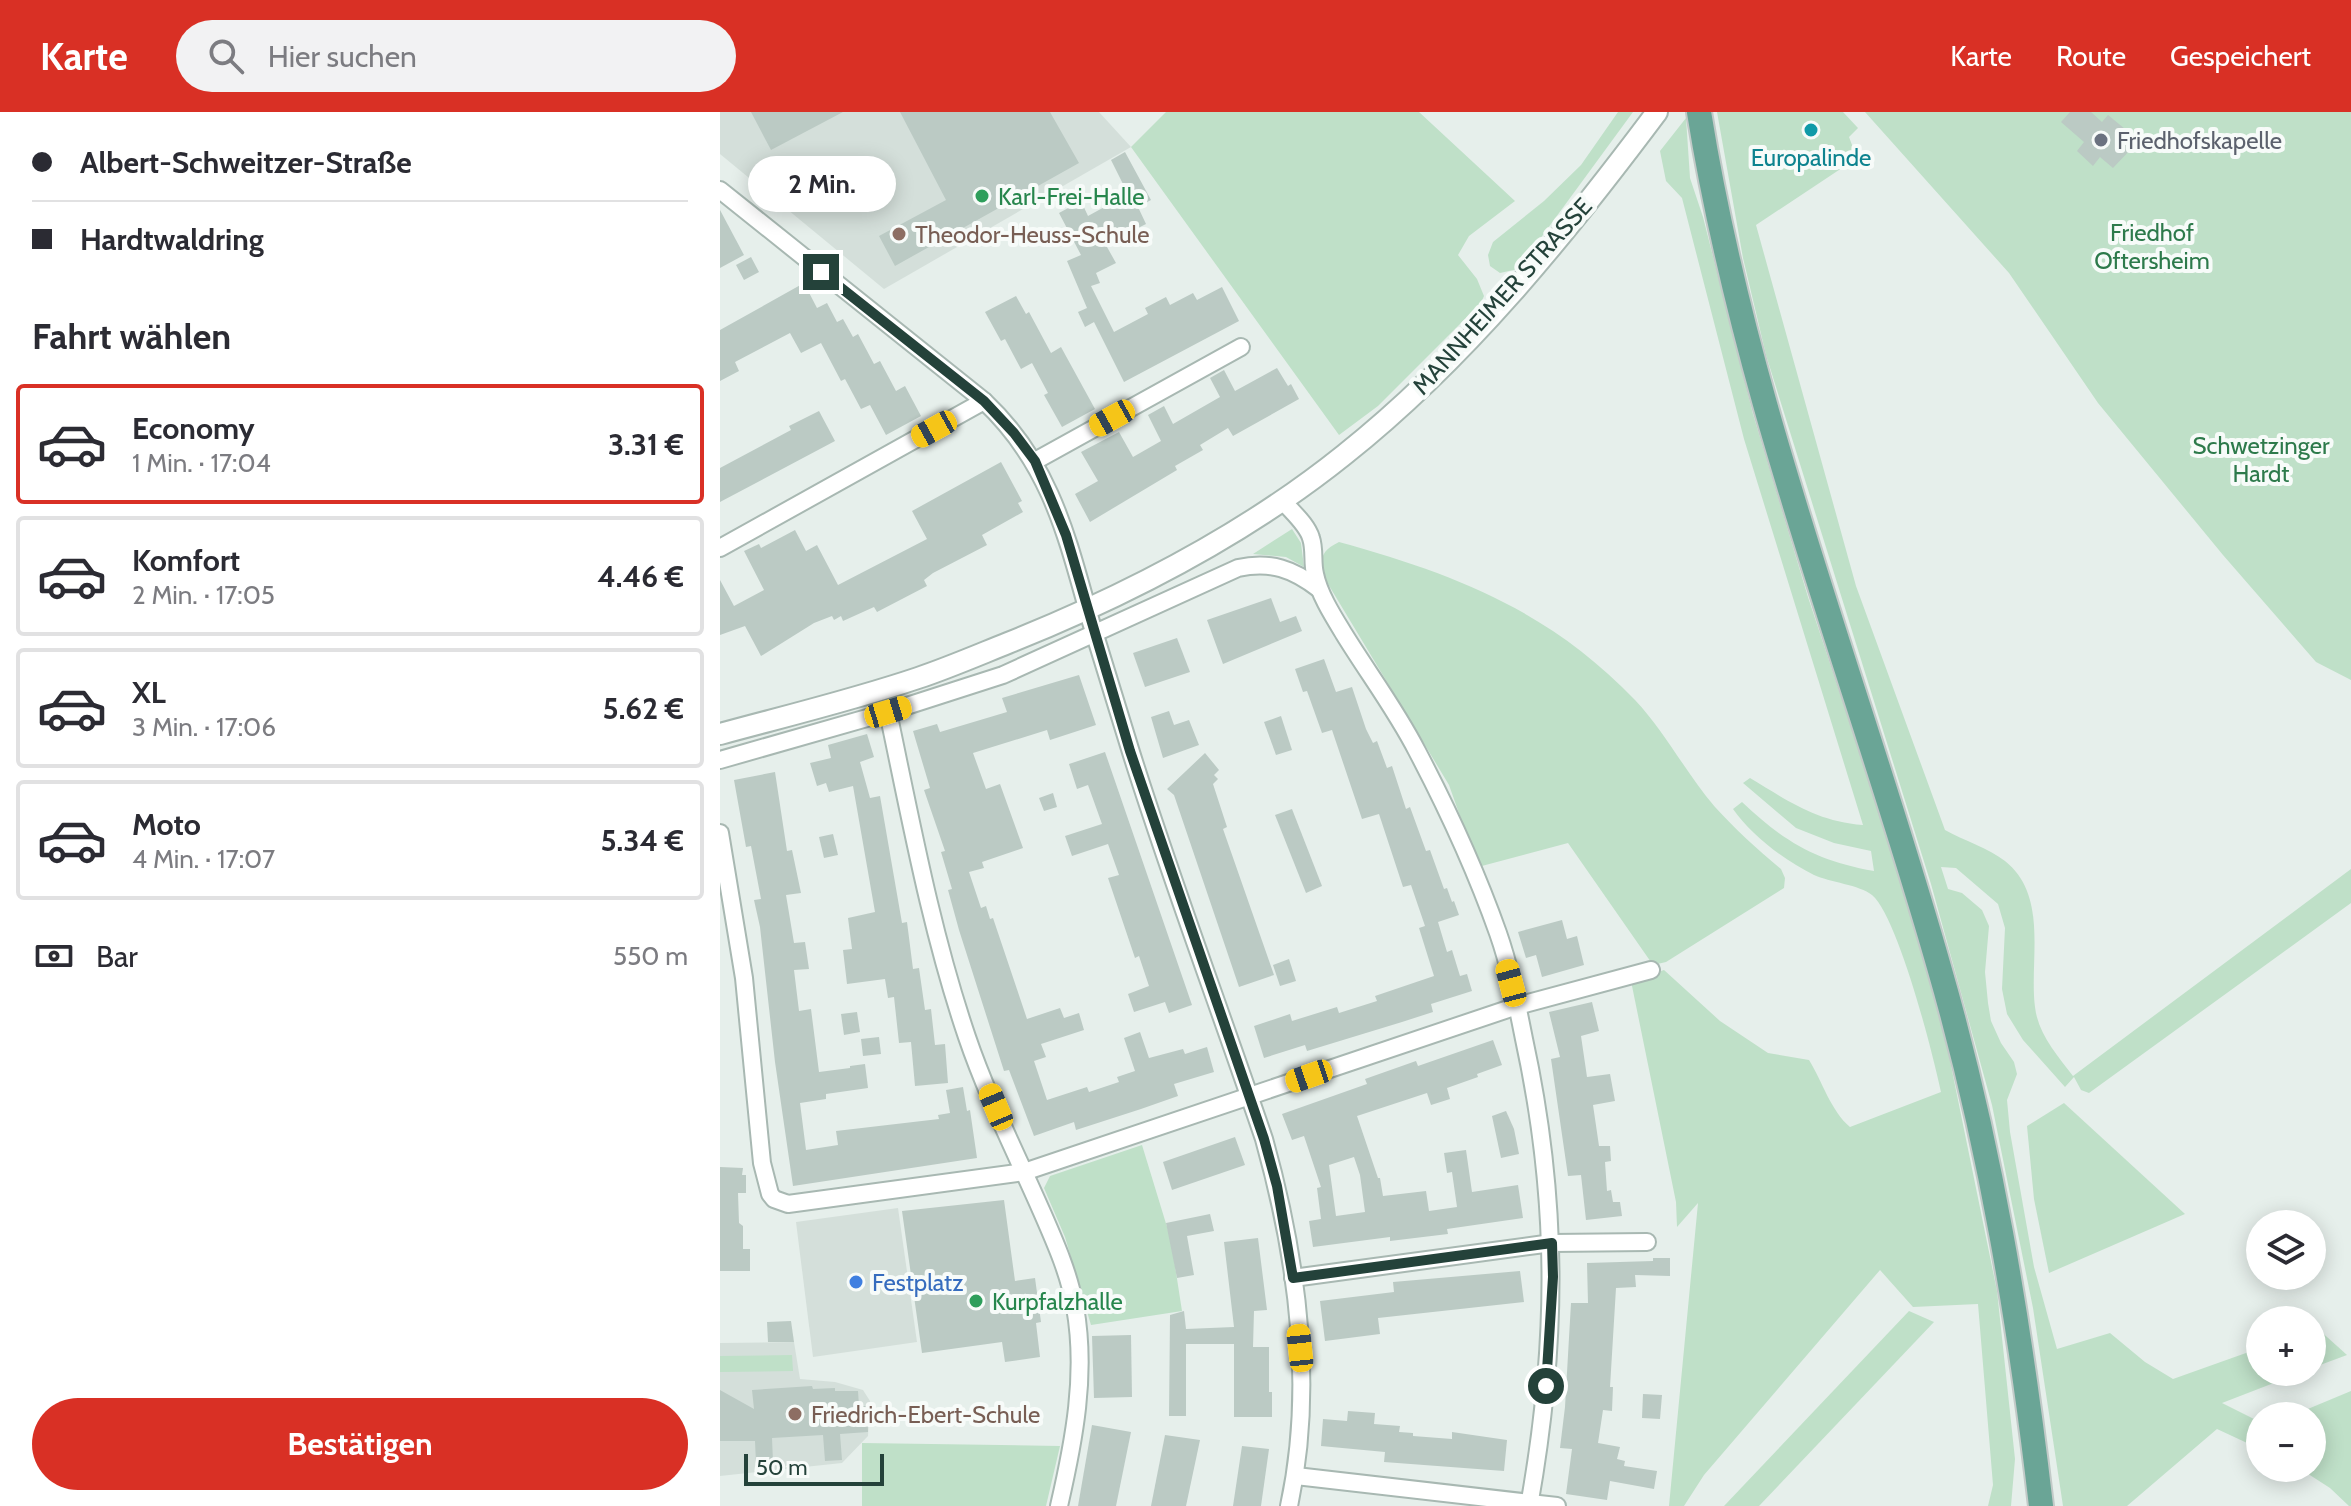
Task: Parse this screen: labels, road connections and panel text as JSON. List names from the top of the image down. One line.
{"streets":{"street":["MANNHEIMER STRASSE"]},"parks":["Friedhof Oftersheim","Schwetzinger Hardt"],"places":["Europalinde","Friedhofskapelle","Karl-Frei-Halle","Theodor-Heuss-Schule","Festplatz","Kurpfalzhalle","Friedrich-Ebert-Schule"],"scale_bar":"50 m","page":{"header":"Karte","search":"Hier suchen","nav":["Karte","Route","Gespeichert"],"banner":["Albert-Schweitzer-Straße","Hardtwaldring"],"bubble":"2 Min.","heading":"Fahrt wählen","list":[{"name":"Economy","note":"1 Min. · 17:04","value":"3.31 €"},{"name":"Komfort","note":"2 Min. · 17:05","value":"4.46 €"},{"name":"XL","note":"3 Min. · 17:06","value":"5.62 €"},{"name":"Moto","note":"4 Min. · 17:07","value":"5.34 €"}],"pay":["Bar","550 m"],"map_buttons":["+","−"],"buttons":"Bestätigen","scale":"50 m"}}
